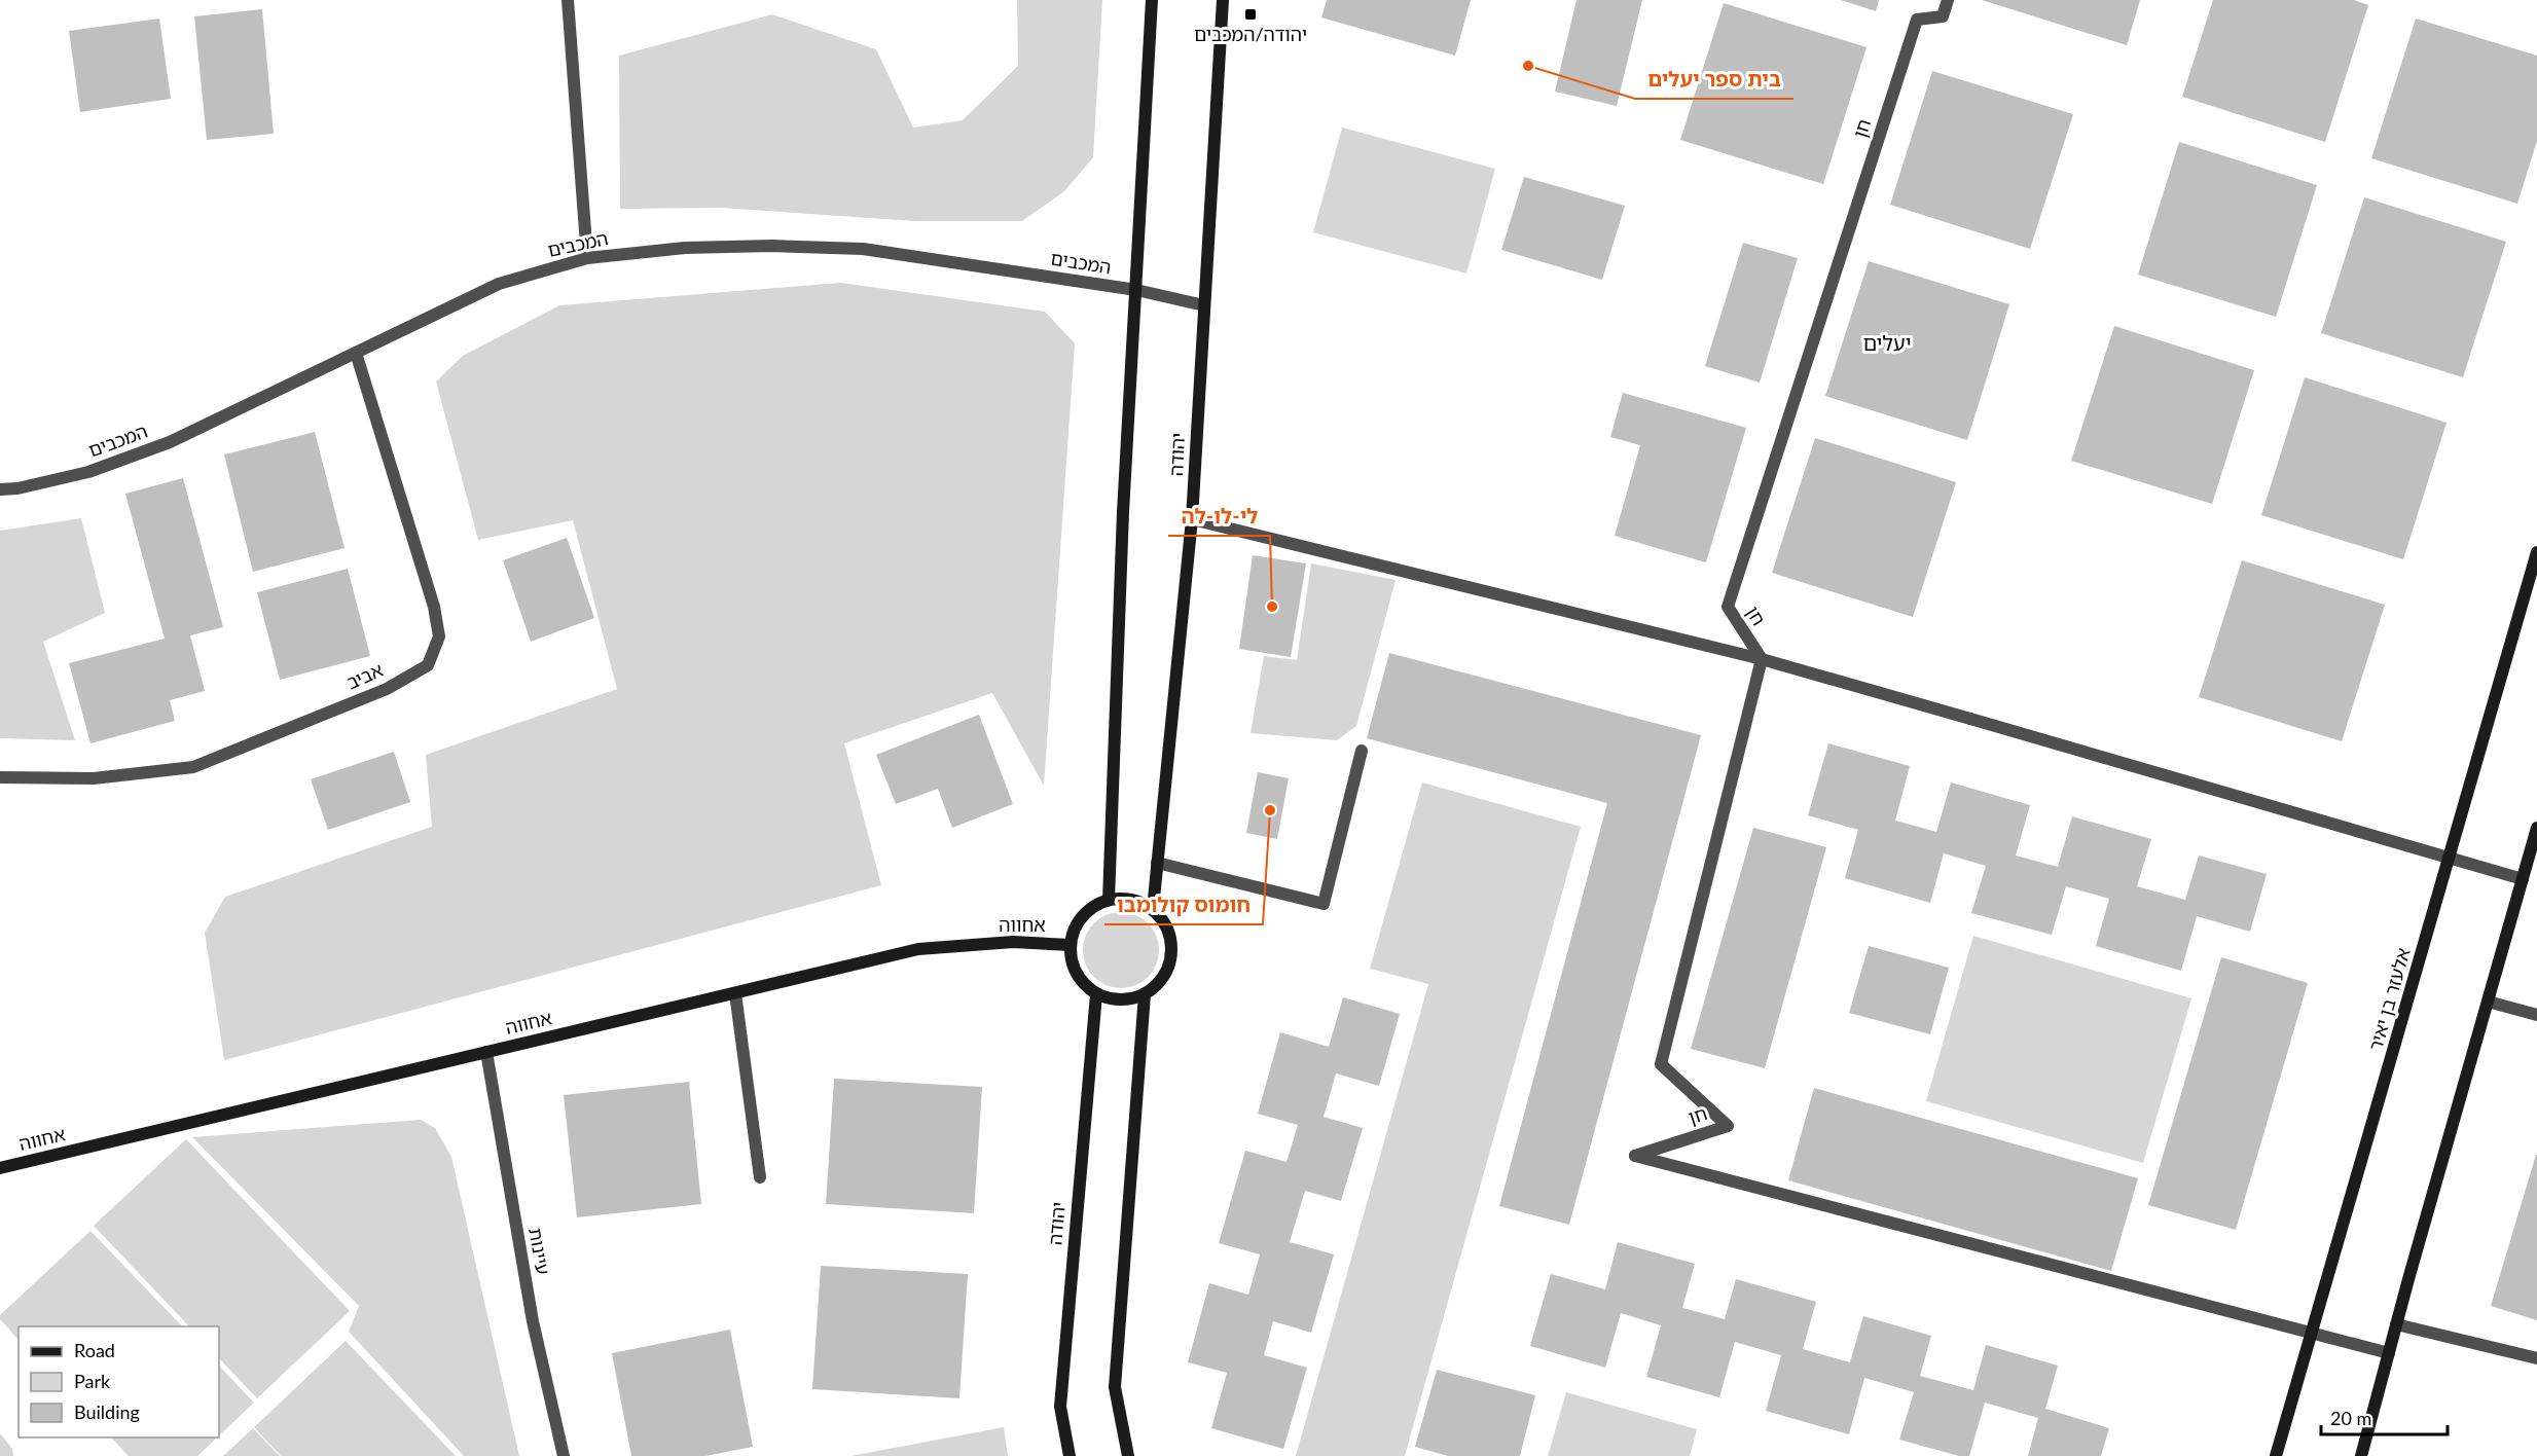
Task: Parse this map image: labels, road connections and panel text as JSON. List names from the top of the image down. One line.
{"streets":{"street":["חן","המכבים","יהודה","אביב","אחווה","אלעזר בן יאיר","עיינות"]},"crossings":[["חן","אלעזר בן יאיר"],["המכבים","יהודה"],["המכבים","אביב"],["יהודה","אחווה"],["אחווה","עיינות"]],"districts":["יעלים"],"places":{"transit":["יהודה/המכבים"],"other":["בית ספר יעלים","לי-לו-לה","חומוס קולומבו"]},"legend":["Road","Park","Building"],"scale_bar":"20 m"}
